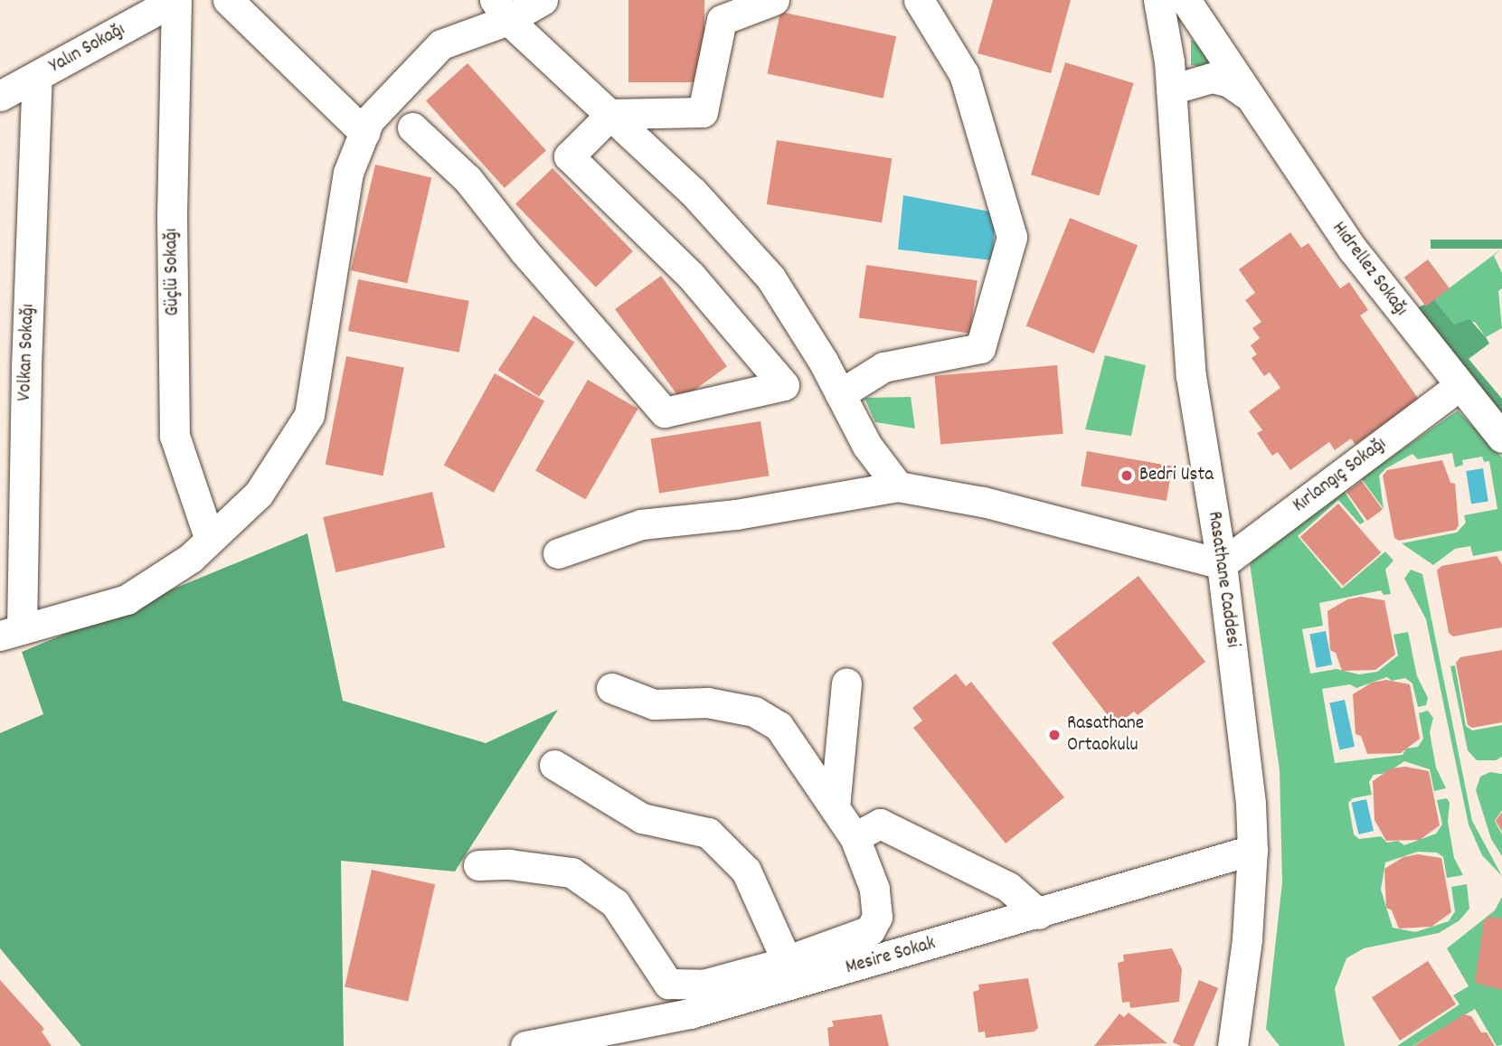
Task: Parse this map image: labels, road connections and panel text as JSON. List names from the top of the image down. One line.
{"streets":{"street":["Yalın Sokağı","Hıdrellez Sokağı","Güçlü Sokağı","Volkan Sokağı","Kırlangıç Sokağı","Rasathane Caddesi","Mesire Sokak"]},"crossings":[["Yalın Sokağı","Güçlü Sokağı"],["Yalın Sokağı","Volkan Sokağı"],["Hıdrellez Sokağı","Kırlangıç Sokağı"],["Hıdrellez Sokağı","Rasathane Caddesi"],["Kırlangıç Sokağı","Rasathane Caddesi"],["Rasathane Caddesi","Mesire Sokak"]],"places":["Bedri Usta","Rasathane Ortaokulu"]}
